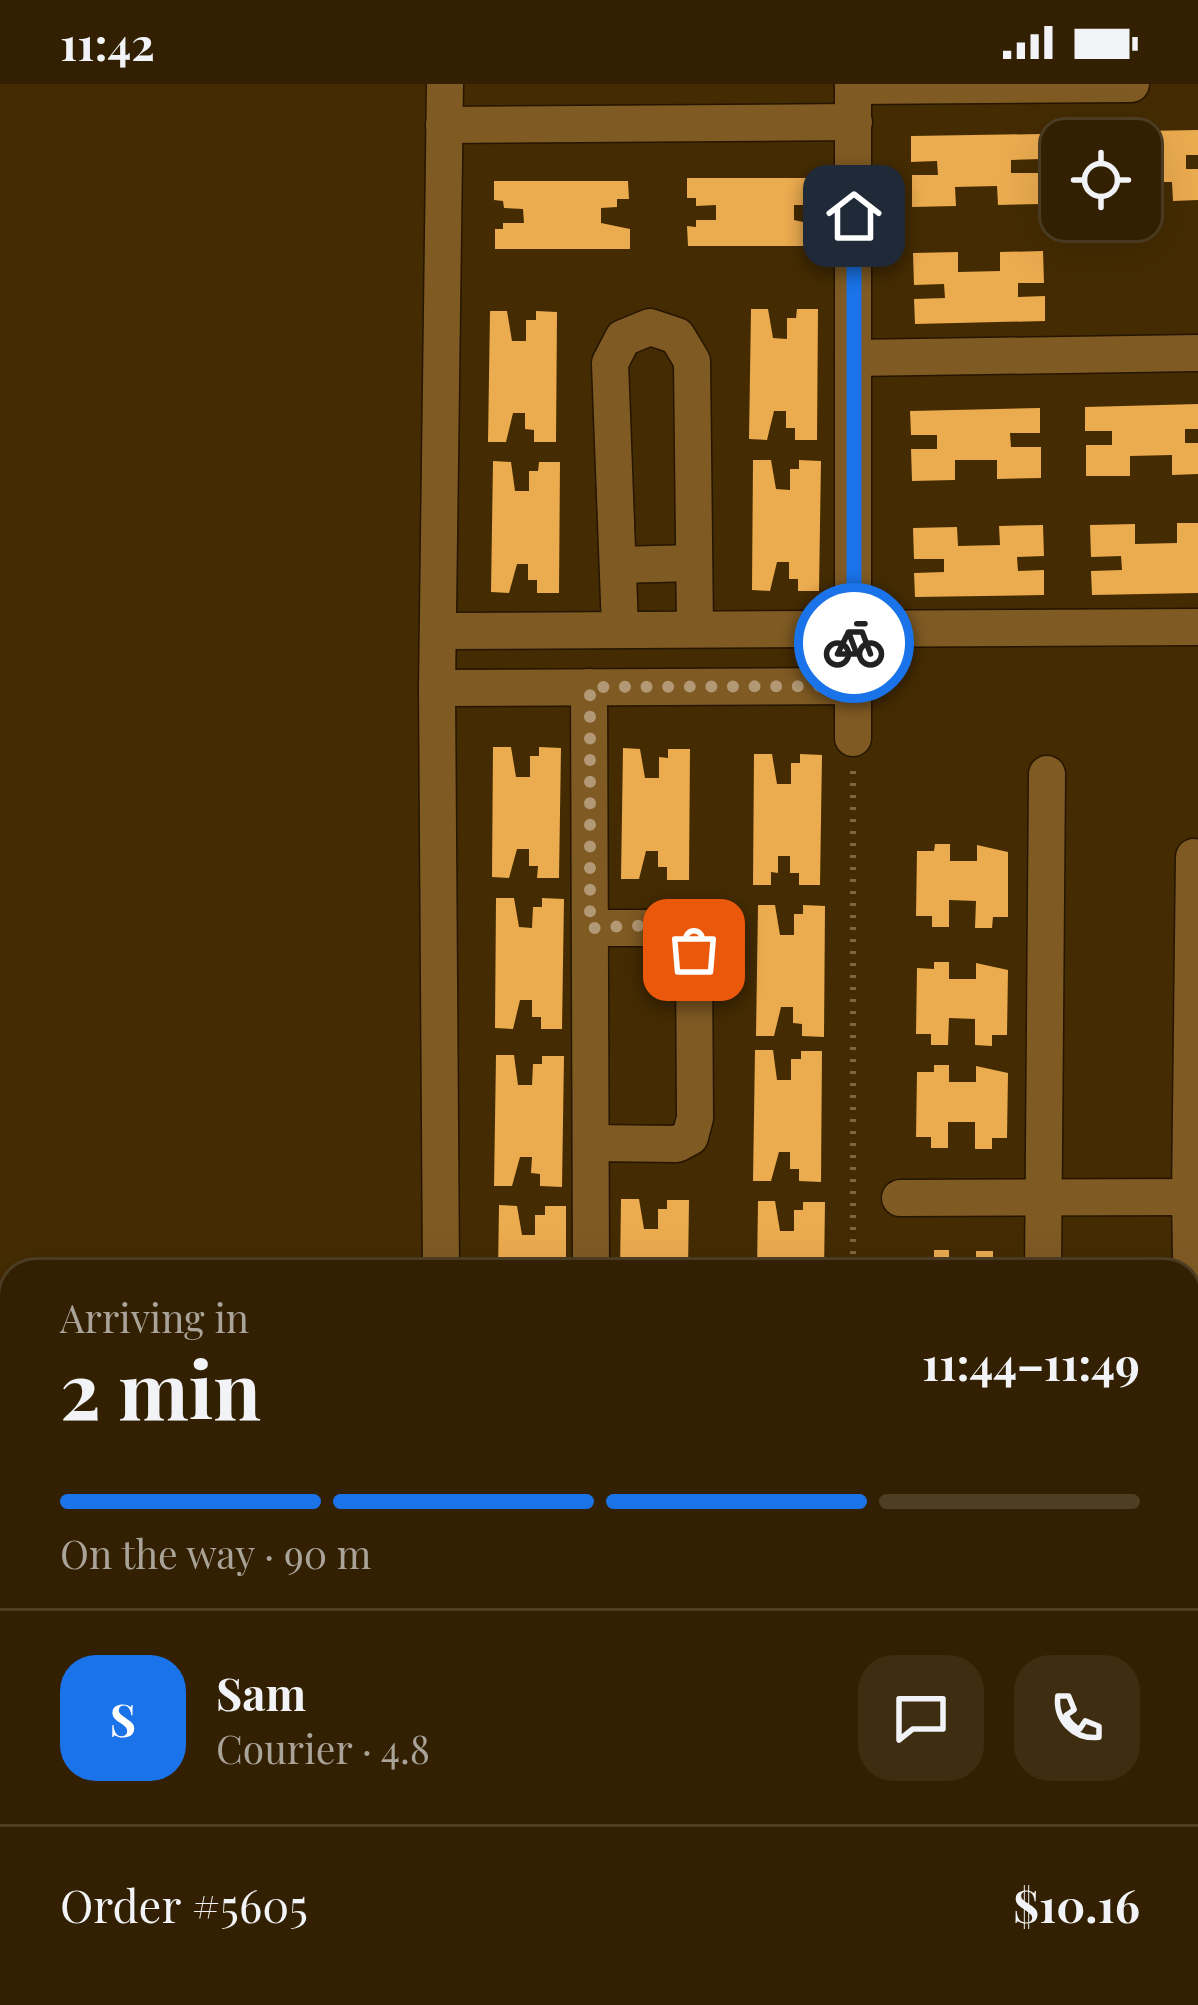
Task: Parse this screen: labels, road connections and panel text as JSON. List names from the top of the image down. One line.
{"page":{"status":"11:42","heading":["2 min","Arriving in","11:44–11:49"],"panel":["Sam","Courier · 4.8","Order #5605","$10.16"],"bar":"On the way · 90 m","round":"S"}}
